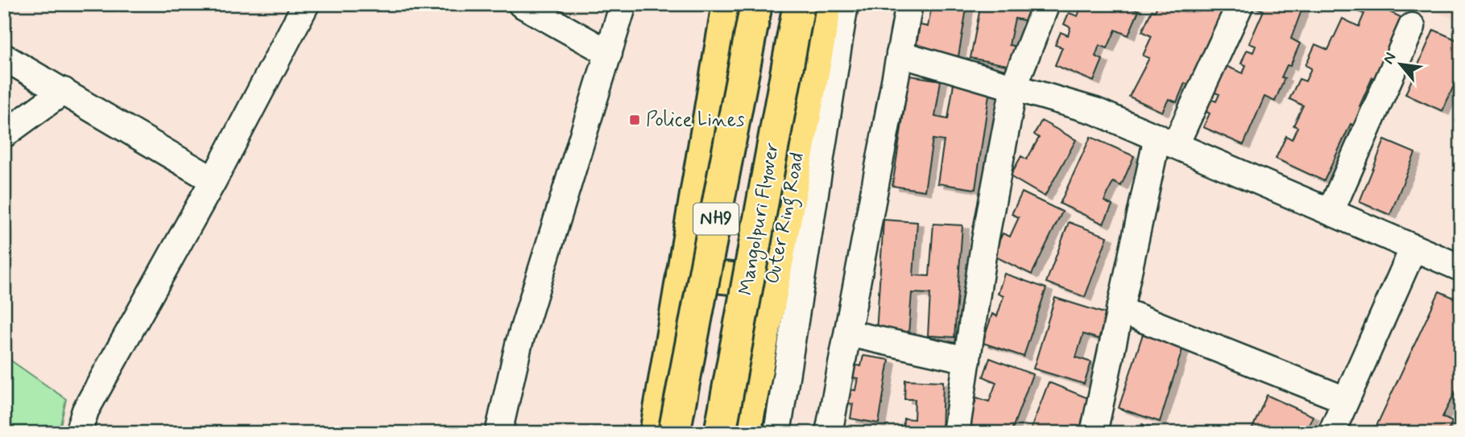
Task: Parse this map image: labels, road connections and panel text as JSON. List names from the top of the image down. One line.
{"streets":{"main road":["Outer Ring Road","NH9","Mangolpuri Flyover"]},"places":{"transit":["Police Lines"]},"north":"top left"}
